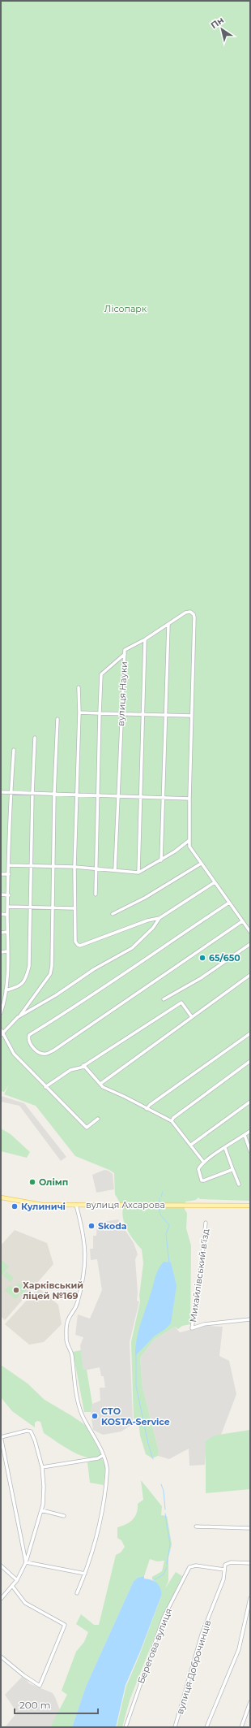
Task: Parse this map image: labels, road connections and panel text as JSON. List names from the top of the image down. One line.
{"streets":{"main road":["вулиця Ахсарова"],"street":["вулиця Науки","Михайлівський в'їзд","Берегова вулиця","вулиця Доброчинців"]},"crossings":[["Берегова вулиця","вулиця Доброчинців"]],"parks":["Лісопарк"],"places":["65/650","Олімп","Кулиничі","Skoda","Харківський ліцей №169","СТО KOSTA-Service"],"scale_bar":"200 m","north":"top left"}
